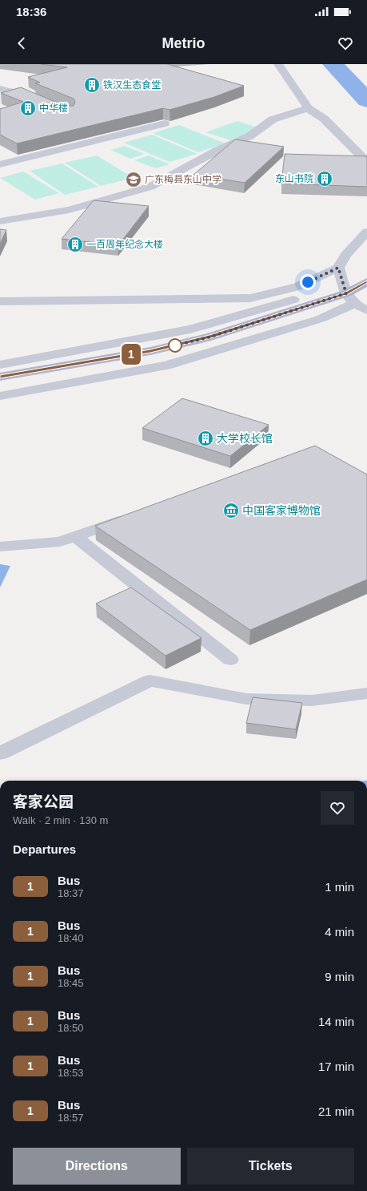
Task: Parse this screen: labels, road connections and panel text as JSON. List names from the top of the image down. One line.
{"places":{"building":["铁汉生态食堂","中华楼","东山书院","一百周年纪念大楼","大学校长馆"],"school or university":["广东梅县东山中学"],"museum":["中国客家博物馆"]},"lines":["bus line 1"],"page":{"status":"18:36","header":"Metrio","on_map":"1","heading":[["客家公园","Walk · 2 min · 130 m"],"Departures"],"list":[{"mark":"1","name":"Bus","note":"18:37","value":"1 min"},{"mark":"1","name":"Bus","note":"18:40","value":"4 min"},{"mark":"1","name":"Bus","note":"18:45","value":"9 min"},{"mark":"1","name":"Bus","note":"18:50","value":"14 min"},{"mark":"1","name":"Bus","note":"18:53","value":"17 min"},{"mark":"1","name":"Bus","note":"18:57","value":"21 min"}],"buttons":["Directions","Tickets"]}}
